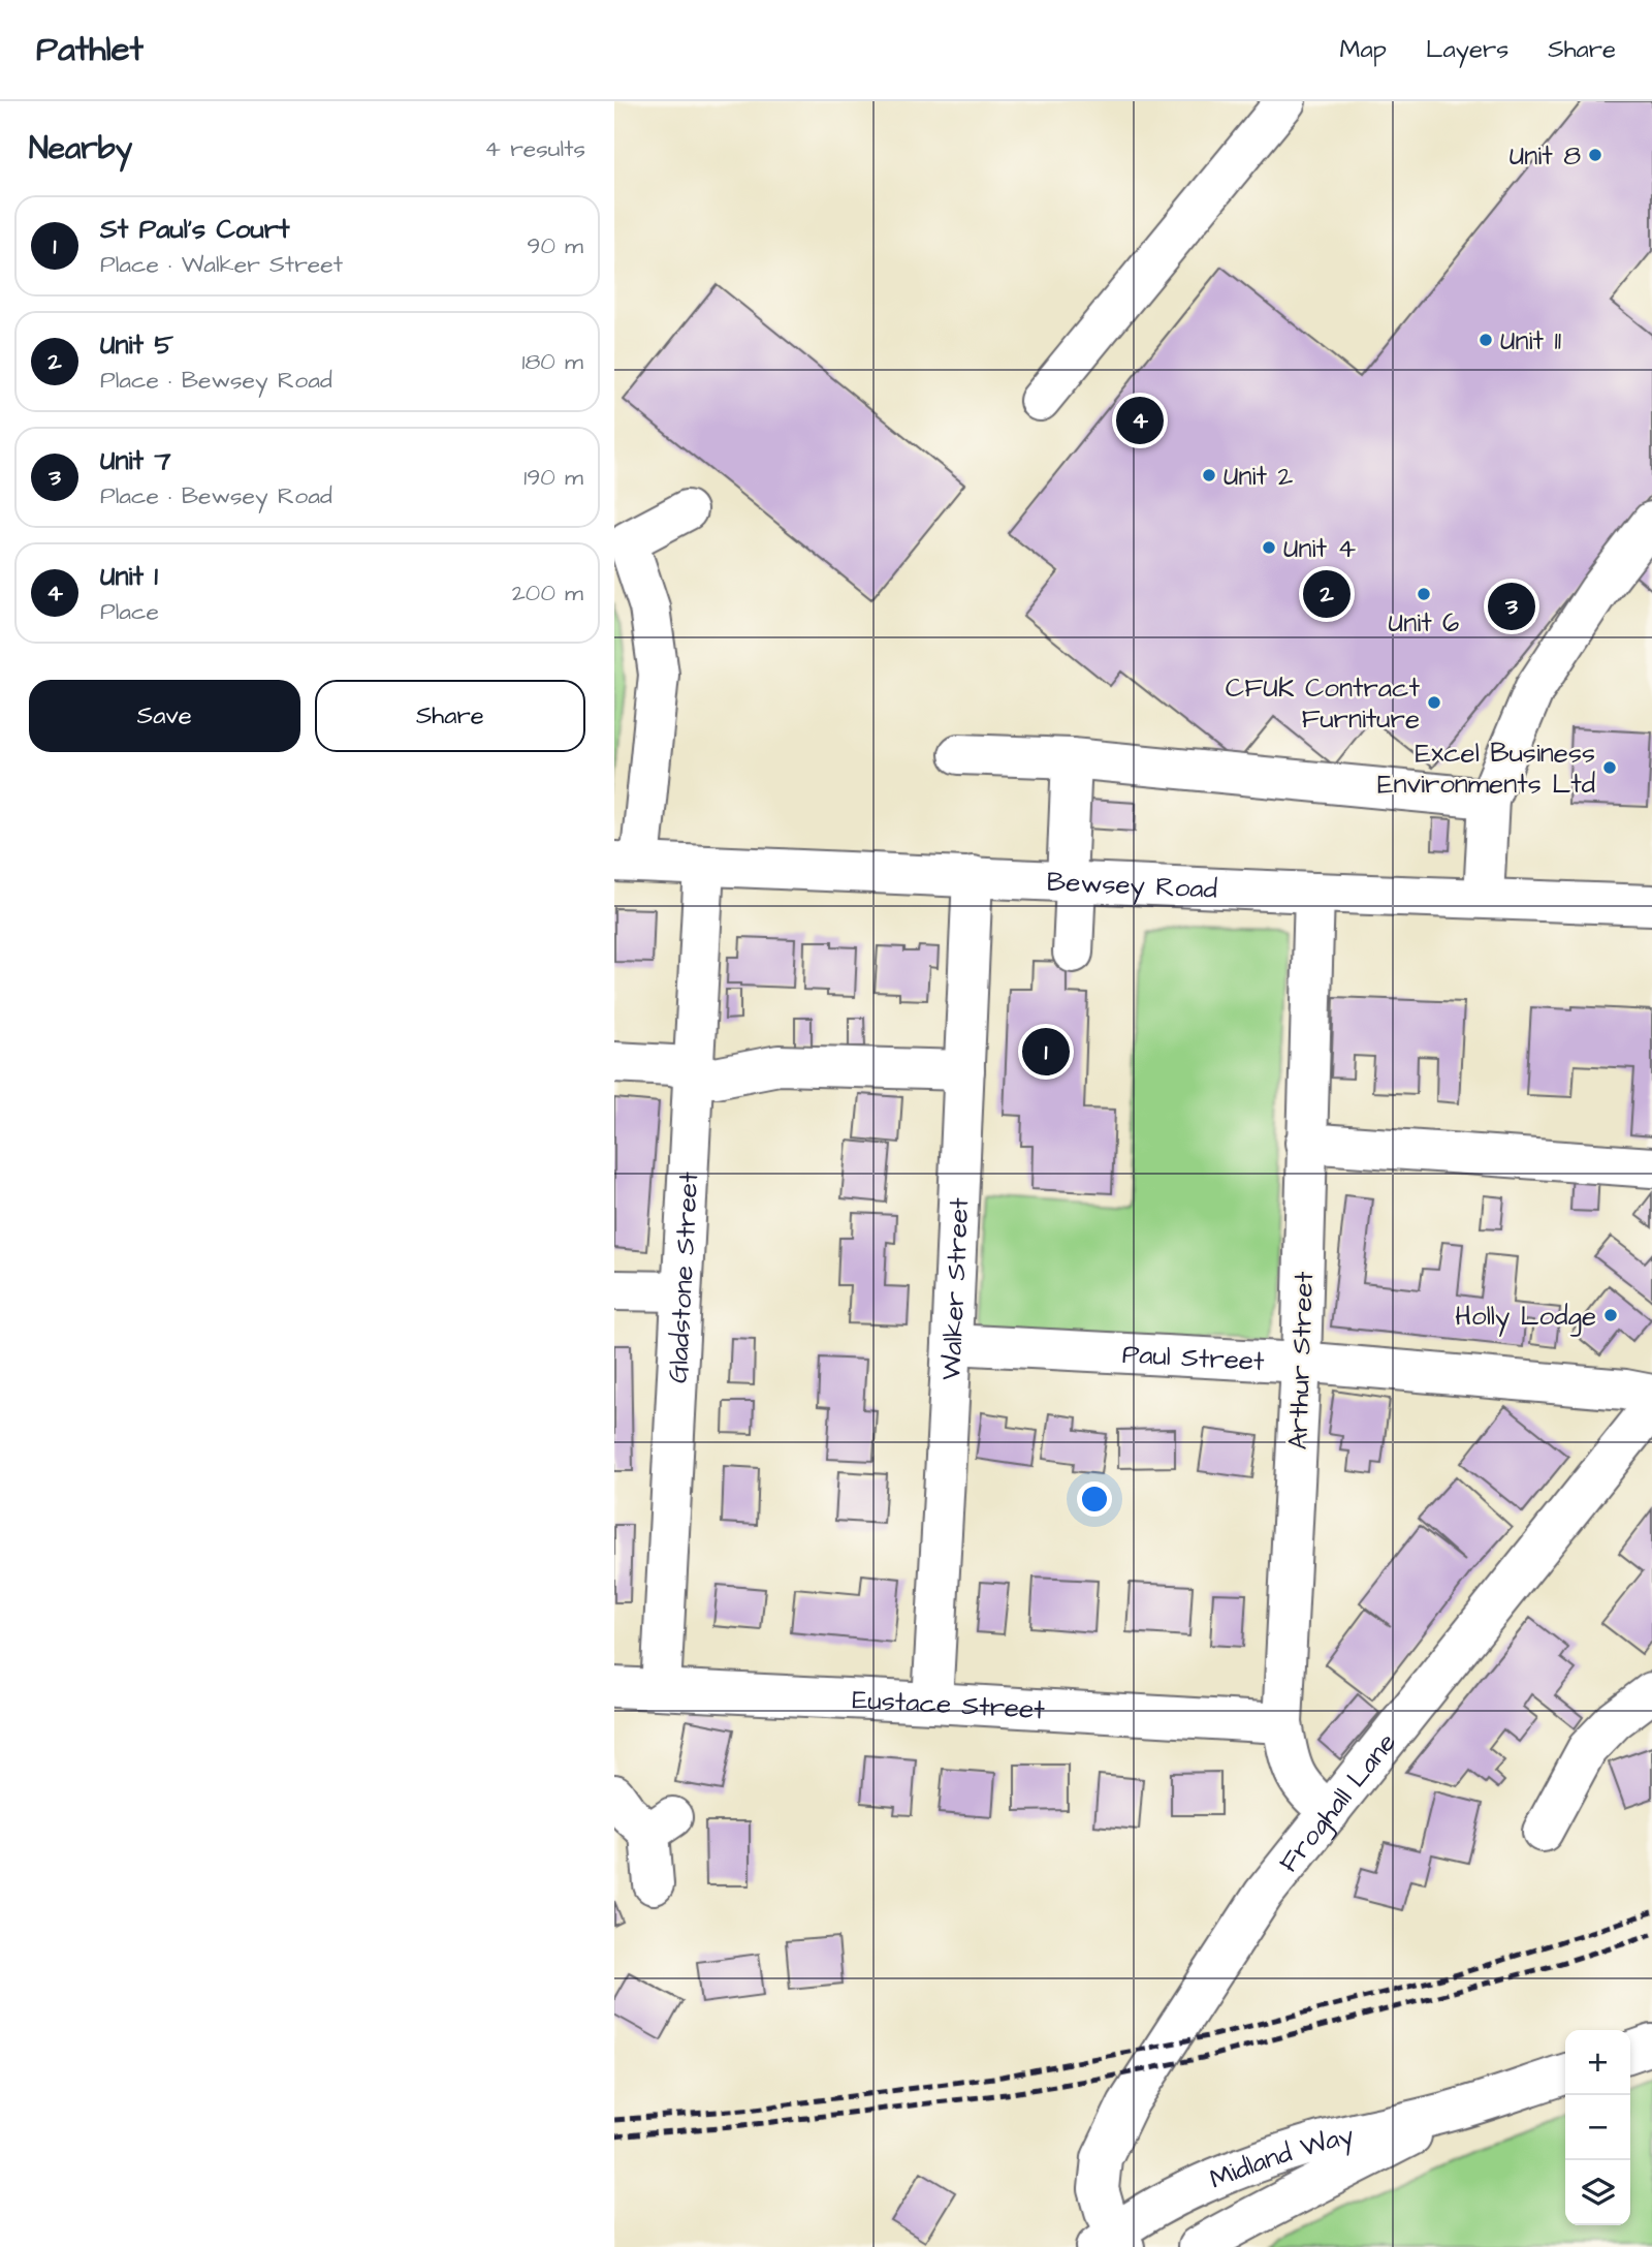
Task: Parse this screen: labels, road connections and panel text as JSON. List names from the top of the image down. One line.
{"streets":{"main road":["Bewsey Road","Gladstone Street","Walker Street","Paul Street","Arthur Street","Eustace Street","Froghall Lane","Midland Way"]},"crossings":[["Bewsey Road","Gladstone Street"],["Bewsey Road","Walker Street"],["Bewsey Road","Arthur Street"],["Gladstone Street","Eustace Street"],["Walker Street","Paul Street"],["Walker Street","Eustace Street"],["Paul Street","Arthur Street"],["Arthur Street","Eustace Street"],["Arthur Street","Froghall Lane"],["Froghall Lane","Midland Way"]],"places":["Unit 8","Unit 11","Unit 2","Unit 4","Unit 6","CFUK Contract Furniture","Excel Business Environments Ltd","Holly Lodge"],"page":{"header":"Pathlet","nav":["Map","Layers","Share"],"heading":["Nearby","4 results"],"list":[{"mark":"1","name":"St Paul's Court","note":"Place · Walker Street","value":"90 m"},{"mark":"2","name":"Unit 5","note":"Place · Bewsey Road","value":"180 m"},{"mark":"3","name":"Unit 7","note":"Place · Bewsey Road","value":"190 m"},{"mark":"4","name":"Unit 1","note":"Place","value":"200 m"}],"pins":["4","2","3","1"],"buttons":["Save","Share"],"map_buttons":["+","−"]}}
